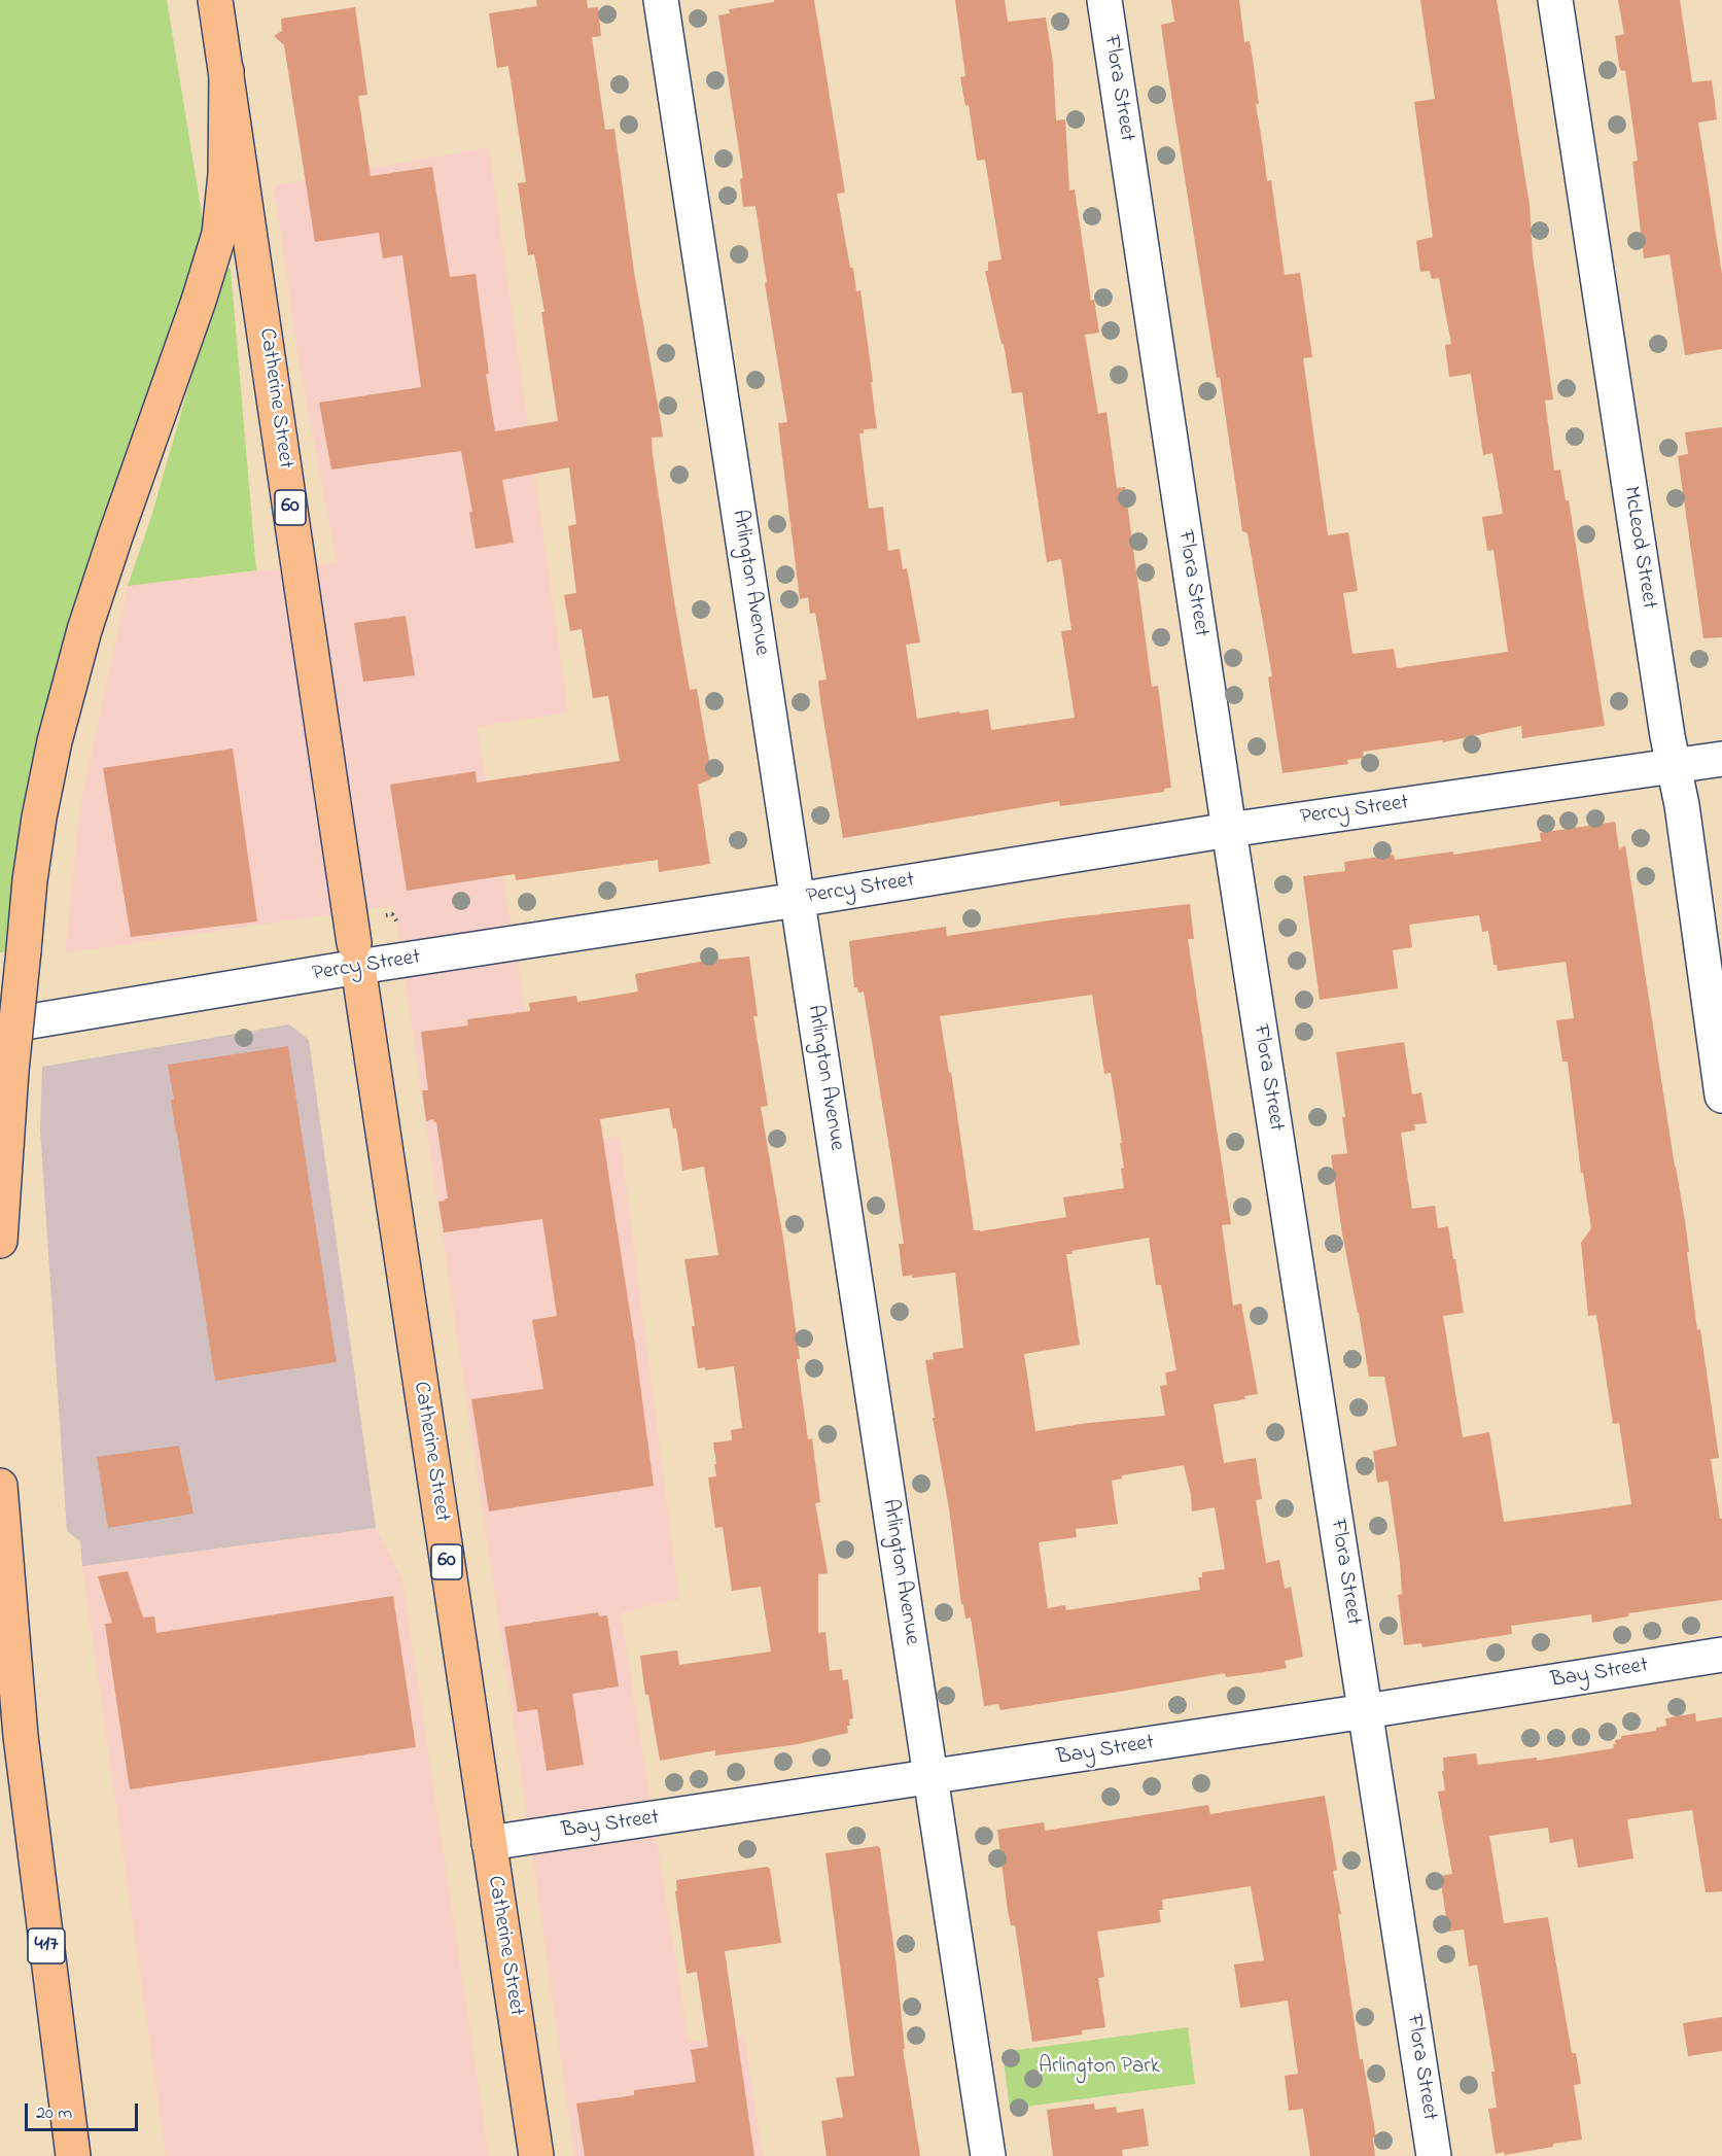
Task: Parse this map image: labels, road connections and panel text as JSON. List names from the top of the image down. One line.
{"streets":{"main road":["Catherine Street","60","417"],"street":["Flora Street","McLeod Street","Arlington Avenue","Percy Street","Bay Street"]},"crossings":[["Flora Street","Percy Street"],["Flora Street","Bay Street"],["Catherine Street","Percy Street"],["Catherine Street","Bay Street"],["McLeod Street","Percy Street"],["Arlington Avenue","Percy Street"],["Arlington Avenue","Bay Street"]],"parks":["Arlington Park"],"scale_bar":"20 m"}
